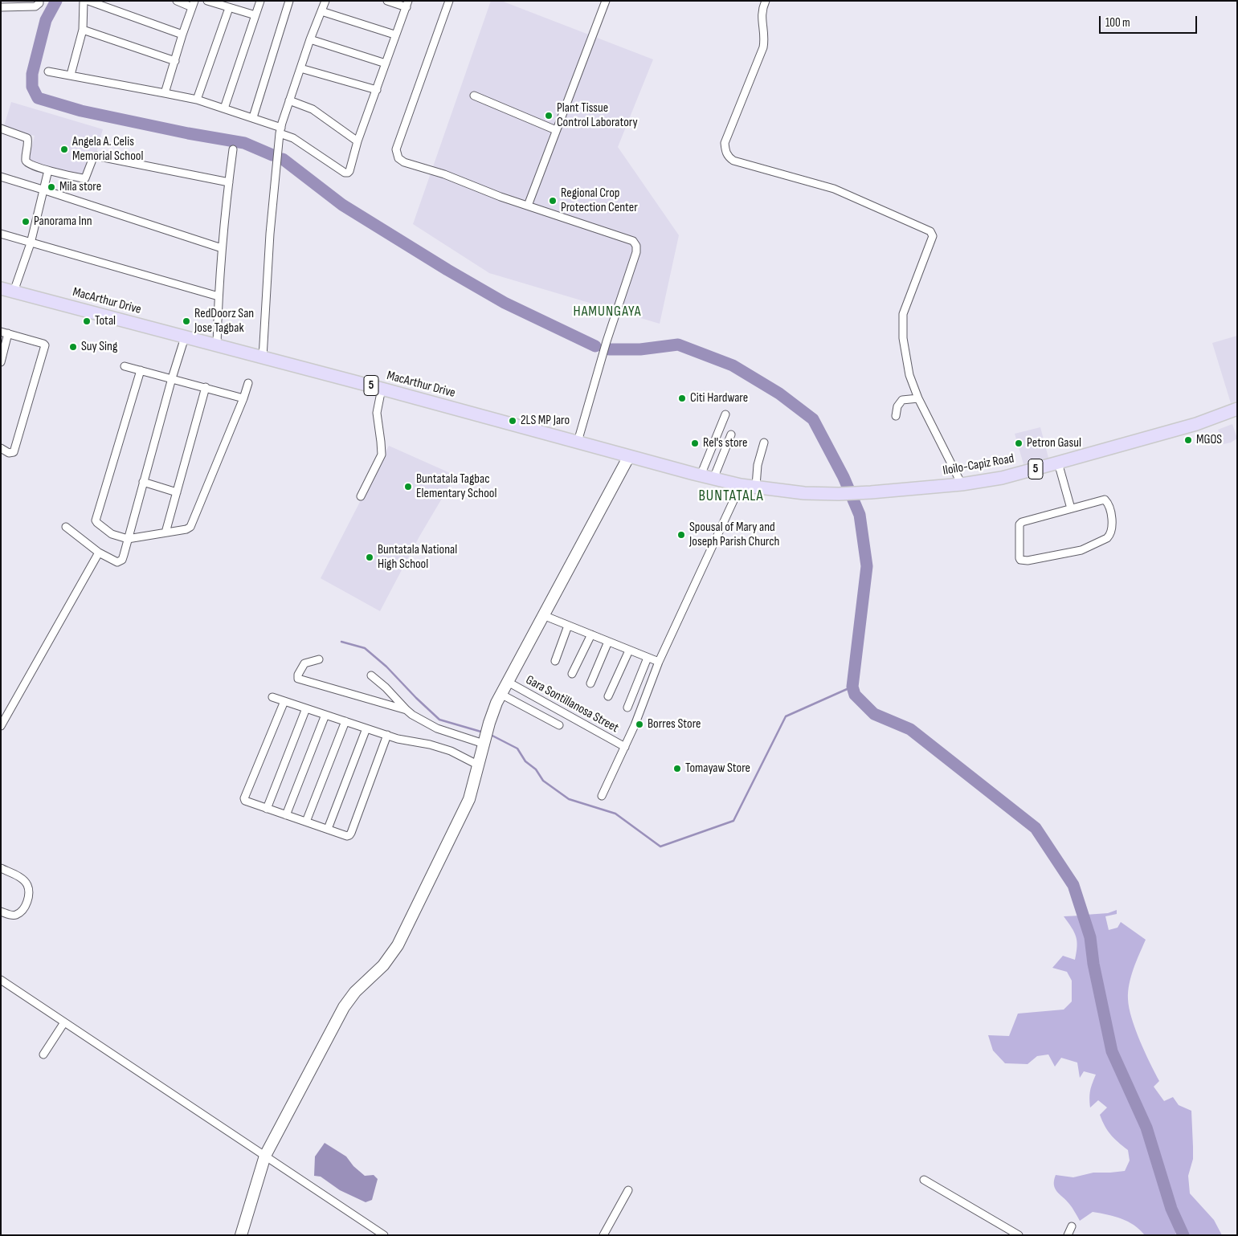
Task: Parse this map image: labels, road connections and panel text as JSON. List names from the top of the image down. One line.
{"streets":{"main road":["MacArthur Drive","5","Iloilo-Capiz Road"],"street":["Gara Sontillanosa Street"]},"crossings":[["MacArthur Drive","Iloilo-Capiz Road"]],"districts":["HAMUNGAYA","BUNTATALA"],"places":["Plant Tissue Control Laboratory","Angela A. Celis Memorial School","Mila store","Regional Crop Protection Center","Panorama Inn","Total","RedDoorz San Jose Tagbak","Suy Sing","Citi Hardware","2LS MP Jaro","MGOS","Rel's store","Petron Gasul","Buntatala Tagbac Elementary School","Spousal of Mary and Joseph Parish Church","Buntatala National High School","Borres Store","Tomayaw Store"],"scale_bar":"100 m"}
